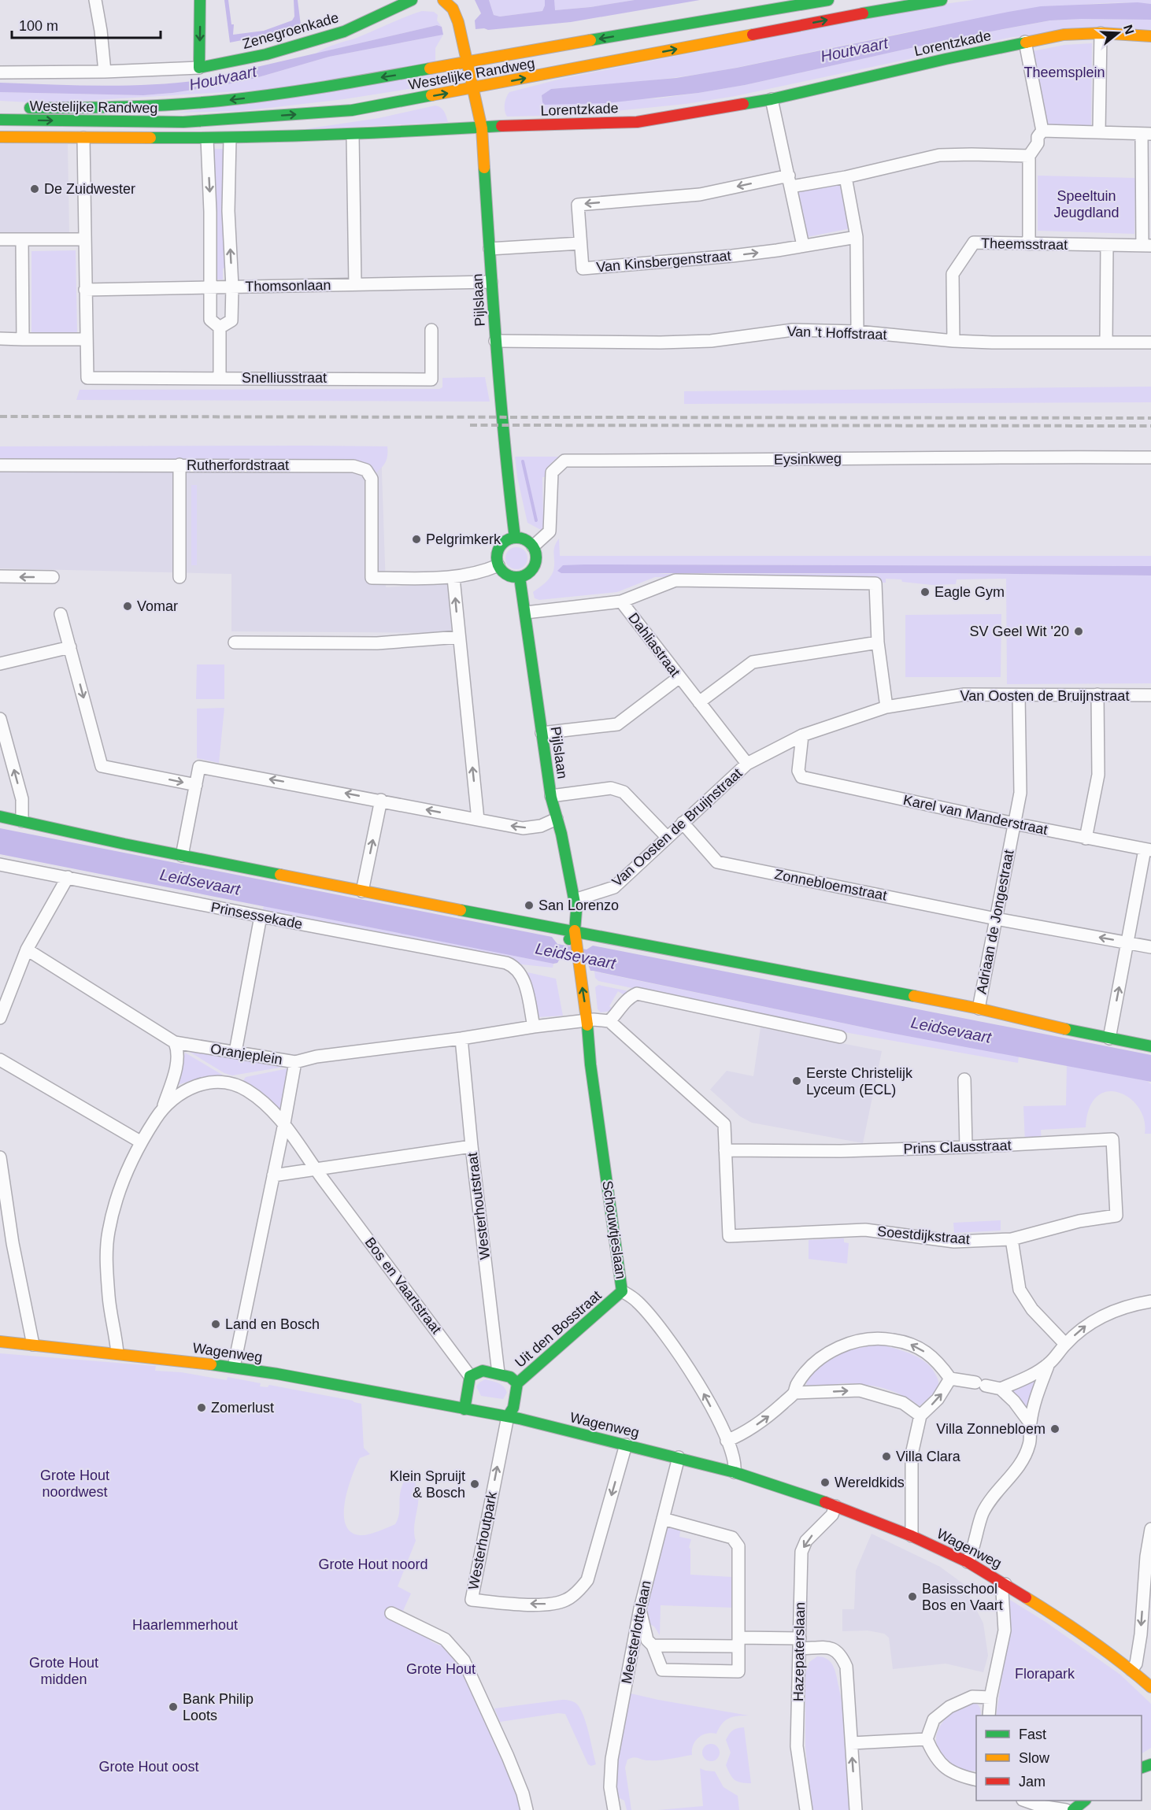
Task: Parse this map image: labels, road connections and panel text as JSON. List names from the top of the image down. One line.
{"streets":{"street":["Zenegroenkade","Lorentzkade","Westelijke Randweg","Theemsstraat","Van Kinsbergenstraat","Thomsonlaan","Pijlslaan","Van 't Hoffstraat","Snelliusstraat","Eysinkweg","Rutherfordstraat","Dahliastraat","Van Oosten de Bruijnstraat","Karel van Manderstraat","Zonnebloemstraat","Prinsessekade","Adriaan de Jongestraat","Oranjeplein","Prins Clausstraat","Westerhoutstraat","Schouwtjeslaan","Soestdijkstraat","Bos en Vaartstraat","Uit den Bosstraat","Wagenweg","Westerhoutpark","Meesterlottelaan","Hazepaterslaan"]},"crossings":[["Lorentzkade","Pijlslaan"],["Westelijke Randweg","Pijlslaan"],["Theemsstraat","Van 't Hoffstraat"],["Thomsonlaan","Pijlslaan"],["Pijlslaan","Van 't Hoffstraat"],["Pijlslaan","Eysinkweg"],["Pijlslaan","Dahliastraat"],["Pijlslaan","Van Oosten de Bruijnstraat"],["Pijlslaan","Schouwtjeslaan"],["Dahliastraat","Van Oosten de Bruijnstraat"],["Van Oosten de Bruijnstraat","Karel van Manderstraat"],["Van Oosten de Bruijnstraat","Zonnebloemstraat"],["Van Oosten de Bruijnstraat","Adriaan de Jongestraat"],["Karel van Manderstraat","Adriaan de Jongestraat"],["Zonnebloemstraat","Adriaan de Jongestraat"],["Oranjeplein","Wagenweg"],["Prins Clausstraat","Soestdijkstraat"],["Westerhoutstraat","Bos en Vaartstraat"],["Westerhoutstraat","Uit den Bosstraat"],["Westerhoutstraat","Wagenweg"],["Westerhoutstraat","Westerhoutpark"],["Schouwtjeslaan","Uit den Bosstraat"],["Schouwtjeslaan","Wagenweg"],["Bos en Vaartstraat","Uit den Bosstraat"],["Bos en Vaartstraat","Wagenweg"],["Bos en Vaartstraat","Westerhoutpark"],["Uit den Bosstraat","Wagenweg"],["Uit den Bosstraat","Westerhoutpark"],["Wagenweg","Westerhoutpark"],["Wagenweg","Meesterlottelaan"],["Wagenweg","Hazepaterslaan"]],"one_way":["Van Kinsbergenstraat","Hazepaterslaan"],"water":["Houtvaart","Leidsevaart"],"parks":["Theemsplein","Speeltuin Jeugdland","Grote Hout noordwest","Grote Hout noord","Haarlemmerhout","Grote Hout midden","Grote Hout","Florapark","Grote Hout oost"],"places":["De Zuidwester","Pelgrimkerk","Eagle Gym","Vomar","SV Geel Wit '20","San Lorenzo","Eerste Christelijk Lyceum (ECL)","Land en Bosch","Zomerlust","Villa Zonnebloem","Villa Clara","Wereldkids","Klein Spruijt & Bosch","Basisschool Bos en Vaart","Bank Philip Loots"],"legend":["Fast","Slow","Jam"],"scale_bar":"100 m","north":"right"}
